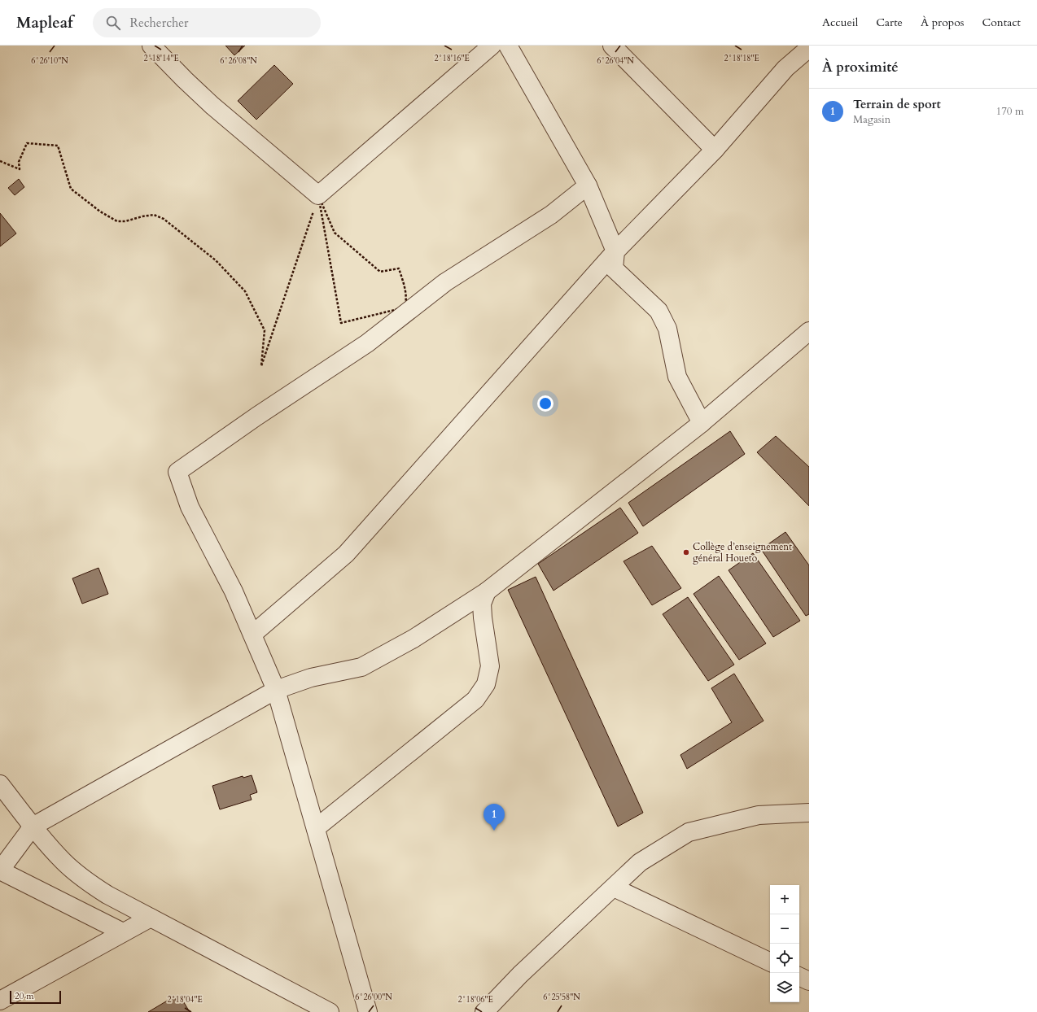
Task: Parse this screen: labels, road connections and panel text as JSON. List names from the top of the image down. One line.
{"places":["Collège d’enseignement général Houeto"],"scale_bar":"20 m","page":{"header":"Mapleaf","search":"Rechercher","nav":["Accueil","Carte","À propos","Contact"],"heading":"À proximité","list":[{"mark":"1","name":"Terrain de sport","note":"Magasin","value":"170 m"}],"pins":"1","map_buttons":["+","−"],"scale":"20 m"},"coordinates":["2°18'14\"E","2°18'16\"E","2°18'18\"E","6°26'10\"N","6°26'08\"N","6°26'04\"N","6°26'00\"N","6°25'58\"N","2°18'04\"E","2°18'06\"E"]}
